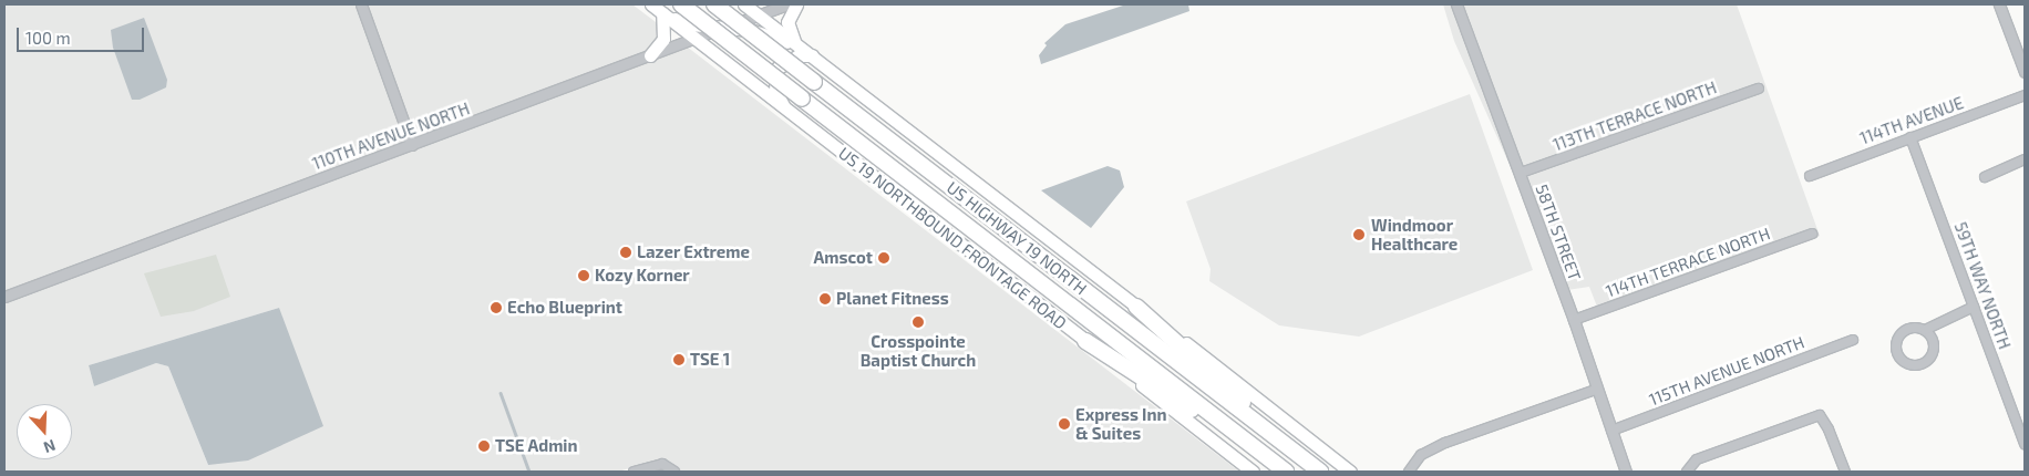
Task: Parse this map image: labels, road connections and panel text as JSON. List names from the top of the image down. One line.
{"streets":{"highway":["US HIGHWAY 19 NORTH"],"main road":["US 19 NORTHBOUND FRONTAGE ROAD"],"street":["113TH TERRACE NORTH","114TH AVENUE","110TH AVENUE NORTH","58TH STREET","114TH TERRACE NORTH","59TH WAY NORTH","115TH AVENUE NORTH"]},"crossings":[["113TH TERRACE NORTH","58TH STREET"],["114TH AVENUE","59TH WAY NORTH"],["110TH AVENUE NORTH","US 19 NORTHBOUND FRONTAGE ROAD"],["58TH STREET","114TH TERRACE NORTH"],["58TH STREET","115TH AVENUE NORTH"]],"places":["Windmoor Healthcare","Lazer Extreme","Amscot","Kozy Korner","Planet Fitness","Echo Blueprint","Crosspointe Baptist Church","TSE 1","Express Inn & Suites","TSE Admin"],"scale_bar":"100 m","north":"bottom"}
